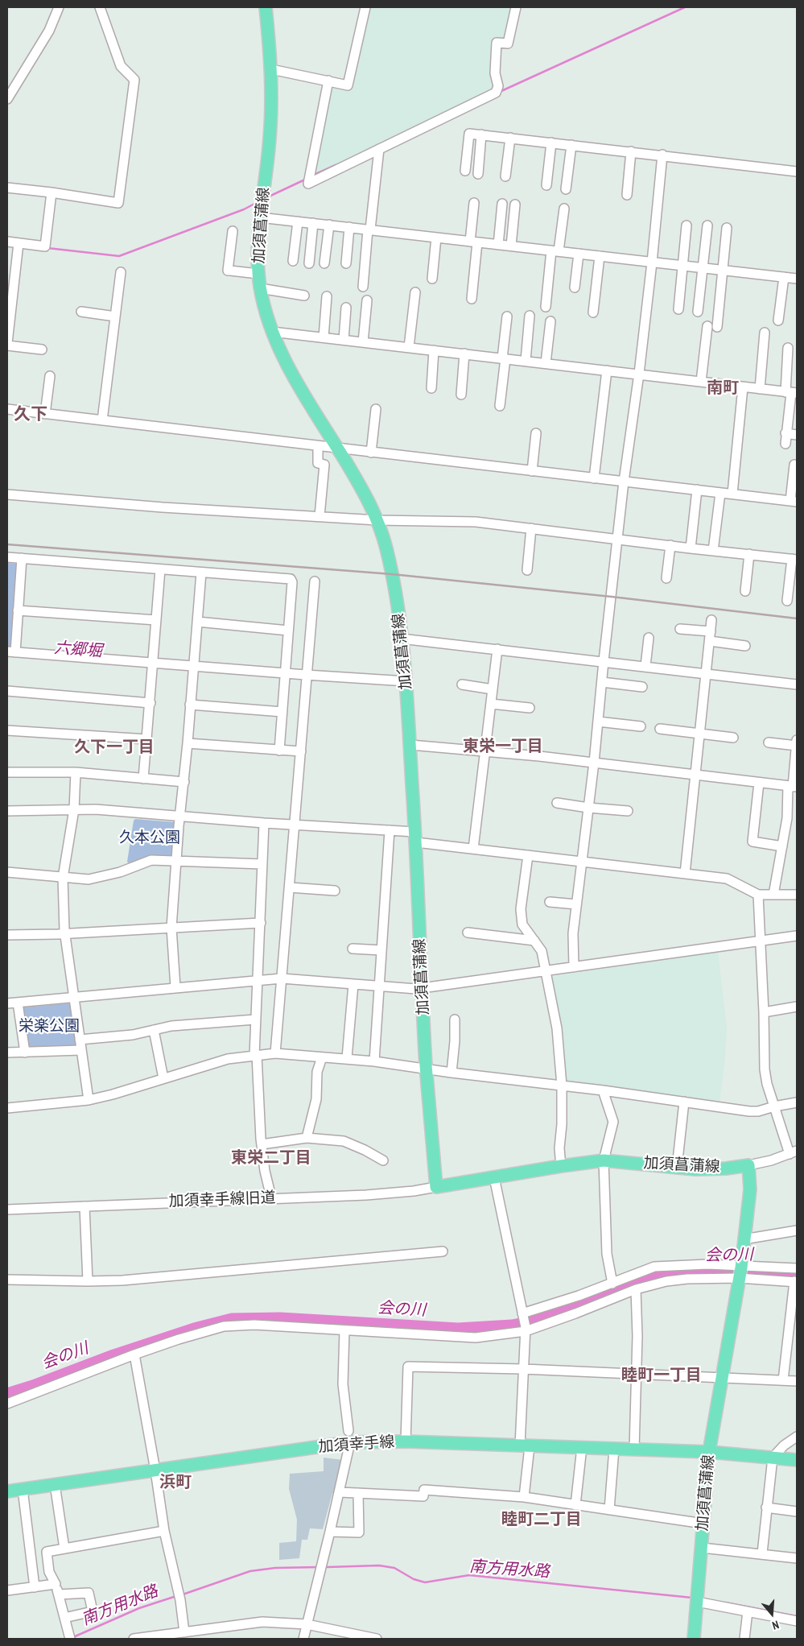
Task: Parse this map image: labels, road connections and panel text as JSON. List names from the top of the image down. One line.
{"streets":{"main road":["加須菖蒲線","加須幸手線"],"street":["加須幸手線旧道"]},"crossings":[["加須菖蒲線","加須幸手線旧道"],["加須菖蒲線","加須幸手線"]],"districts":["南町","久下","東栄一丁目","久下一丁目","東栄二丁目","睦町一丁目","浜町","睦町二丁目"],"water":["六郷堀","会の川","南方用水路"],"parks":["久本公園","栄楽公園"],"north":"bottom"}
